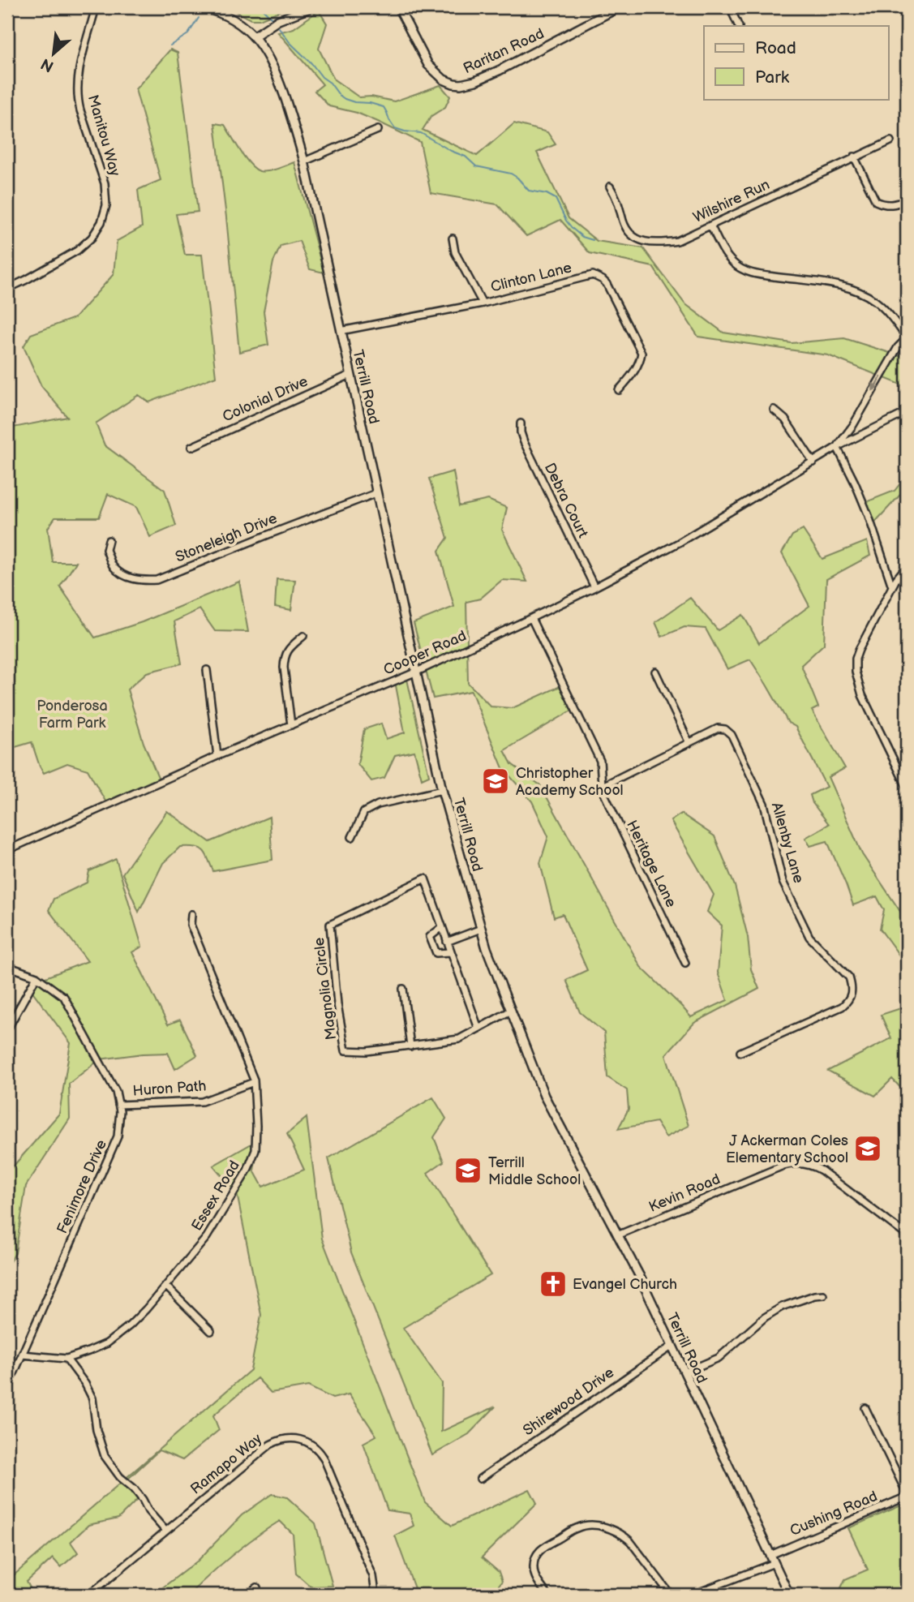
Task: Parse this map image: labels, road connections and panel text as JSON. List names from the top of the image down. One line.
{"streets":{"street":["Raritan Road","Manitou Way","Wilshire Run","Clinton Lane","Terrill Road","Colonial Drive","Debra Court","Stoneleigh Drive","Cooper Road","Allenby Lane","Heritage Lane","Magnolia Circle","Huron Path","Fenimore Drive","Kevin Road","Essex Road","Shirewood Drive","Ramapo Way","Cushing Road"]},"crossings":[["Clinton Lane","Terrill Road"],["Terrill Road","Colonial Drive"],["Terrill Road","Stoneleigh Drive"],["Terrill Road","Cooper Road"],["Terrill Road","Magnolia Circle"],["Terrill Road","Kevin Road"],["Terrill Road","Shirewood Drive"],["Terrill Road","Cushing Road"],["Debra Court","Cooper Road"],["Cooper Road","Heritage Lane"],["Allenby Lane","Heritage Lane"],["Huron Path","Fenimore Drive"],["Huron Path","Essex Road"],["Fenimore Drive","Essex Road"]],"parks":["Ponderosa Farm Park"],"places":{"school or university":["Christopher Academy School","J Ackerman Coles Elementary School","Terrill Middle School"],"church":["Evangel Church"]},"legend":["Road","Park"],"north":"bottom left"}
